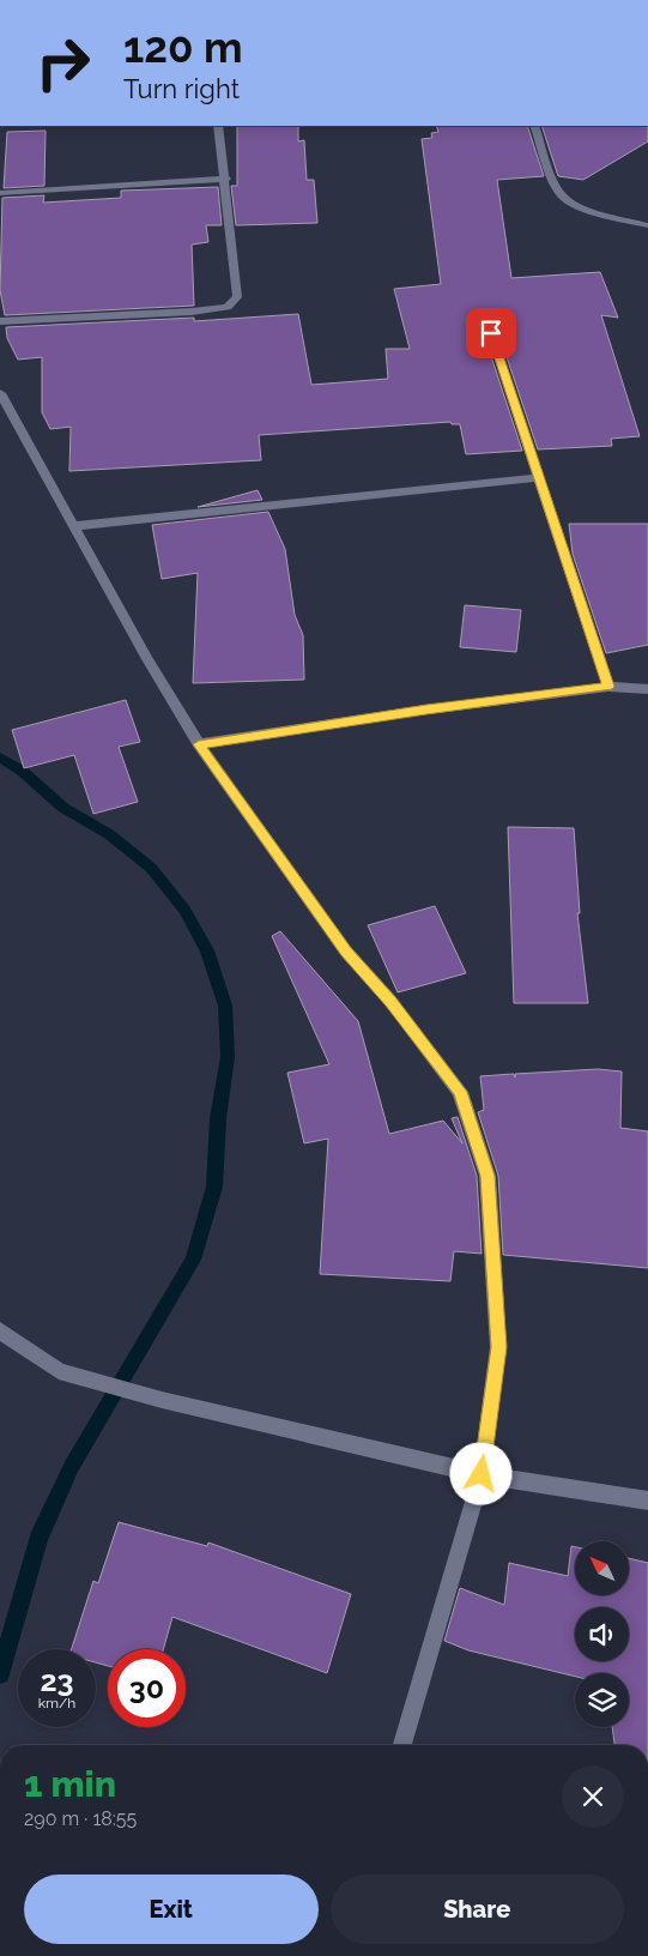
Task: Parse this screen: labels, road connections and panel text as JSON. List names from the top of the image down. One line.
{"north":"top left","page":{"turn":["120 m","Turn right"],"speed":"23 km/h","limit":"30","heading":["1 min","290 m · 18:55"],"buttons":["Exit","Share"]}}
